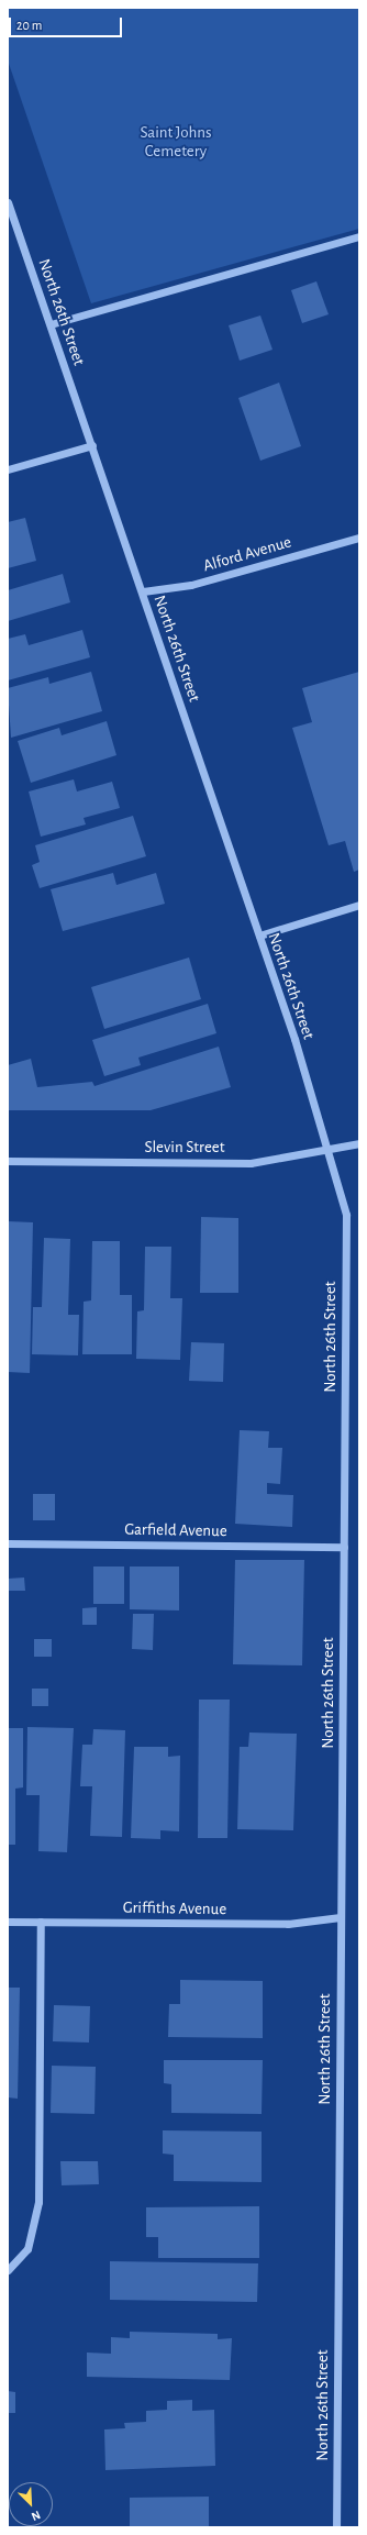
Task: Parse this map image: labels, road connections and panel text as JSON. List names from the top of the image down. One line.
{"streets":{"street":["North 26th Street","Alford Avenue","Slevin Street","Garfield Avenue","Griffiths Avenue"]},"crossings":[["North 26th Street","Alford Avenue"],["North 26th Street","Slevin Street"],["North 26th Street","Garfield Avenue"],["North 26th Street","Griffiths Avenue"]],"parks":["Saint Johns Cemetery"],"scale_bar":"20 m","north":"bottom right"}
